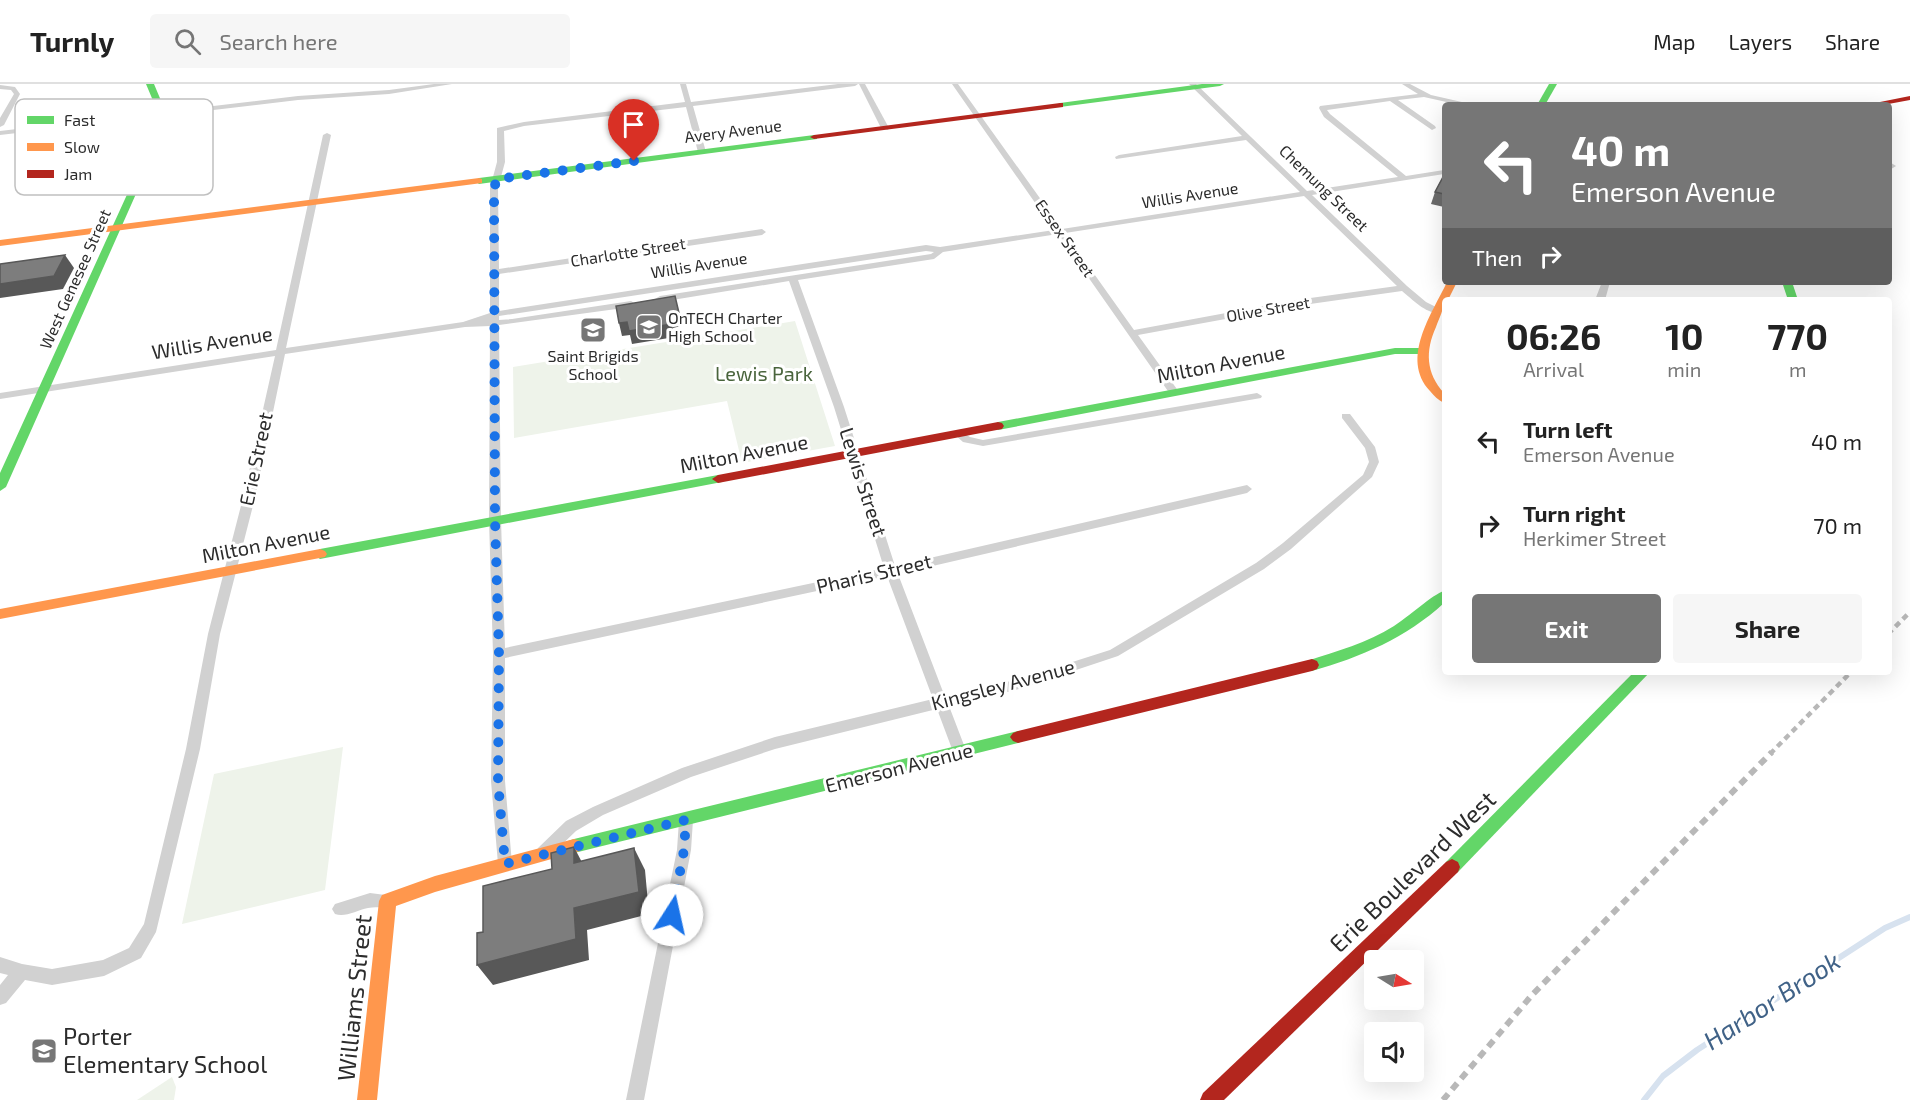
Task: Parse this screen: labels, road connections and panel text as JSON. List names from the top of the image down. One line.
{"streets":{"street":["Avery Avenue","Chemung Street","Willis Avenue","Essex Street","Charlotte Street","West Genesee Street","Olive Street","Milton Avenue","Erie Street","Lewis Street","Pharis Street","Kingsley Avenue","Emerson Avenue","Erie Boulevard West","Williams Street"]},"crossings":[["Avery Avenue","Chemung Street"],["Avery Avenue","Essex Street"],["Avery Avenue","West Genesee Street"],["Avery Avenue","Erie Street"],["Chemung Street","Willis Avenue"],["Chemung Street","Olive Street"],["Willis Avenue","Essex Street"],["Willis Avenue","West Genesee Street"],["Willis Avenue","Erie Street"],["Willis Avenue","Lewis Street"],["Essex Street","Olive Street"],["Essex Street","Milton Avenue"],["Milton Avenue","Erie Street"],["Milton Avenue","Lewis Street"],["Lewis Street","Pharis Street"],["Lewis Street","Kingsley Avenue"],["Lewis Street","Emerson Avenue"],["Kingsley Avenue","Emerson Avenue"],["Emerson Avenue","Williams Street"]],"water":["Harbor Brook"],"parks":["Lewis Park"],"places":{"school or university":["OnTECH Charter High School","Saint Brigids School","Porter Elementary School"]},"legend":["Fast","Slow","Jam"],"north":"right","page":{"header":"Turnly","search":"Search here","nav":["Map","Layers","Share"],"turn":["40 m","Emerson Avenue"],"then":"Then","eta":["06:26","Arrival","10","min","770","m"],"list":[{"name":"Turn left","note":"Emerson Avenue","value":"40 m"},{"name":"Turn right","note":"Herkimer Street","value":"70 m"}],"buttons":["Exit","Share"]}}
